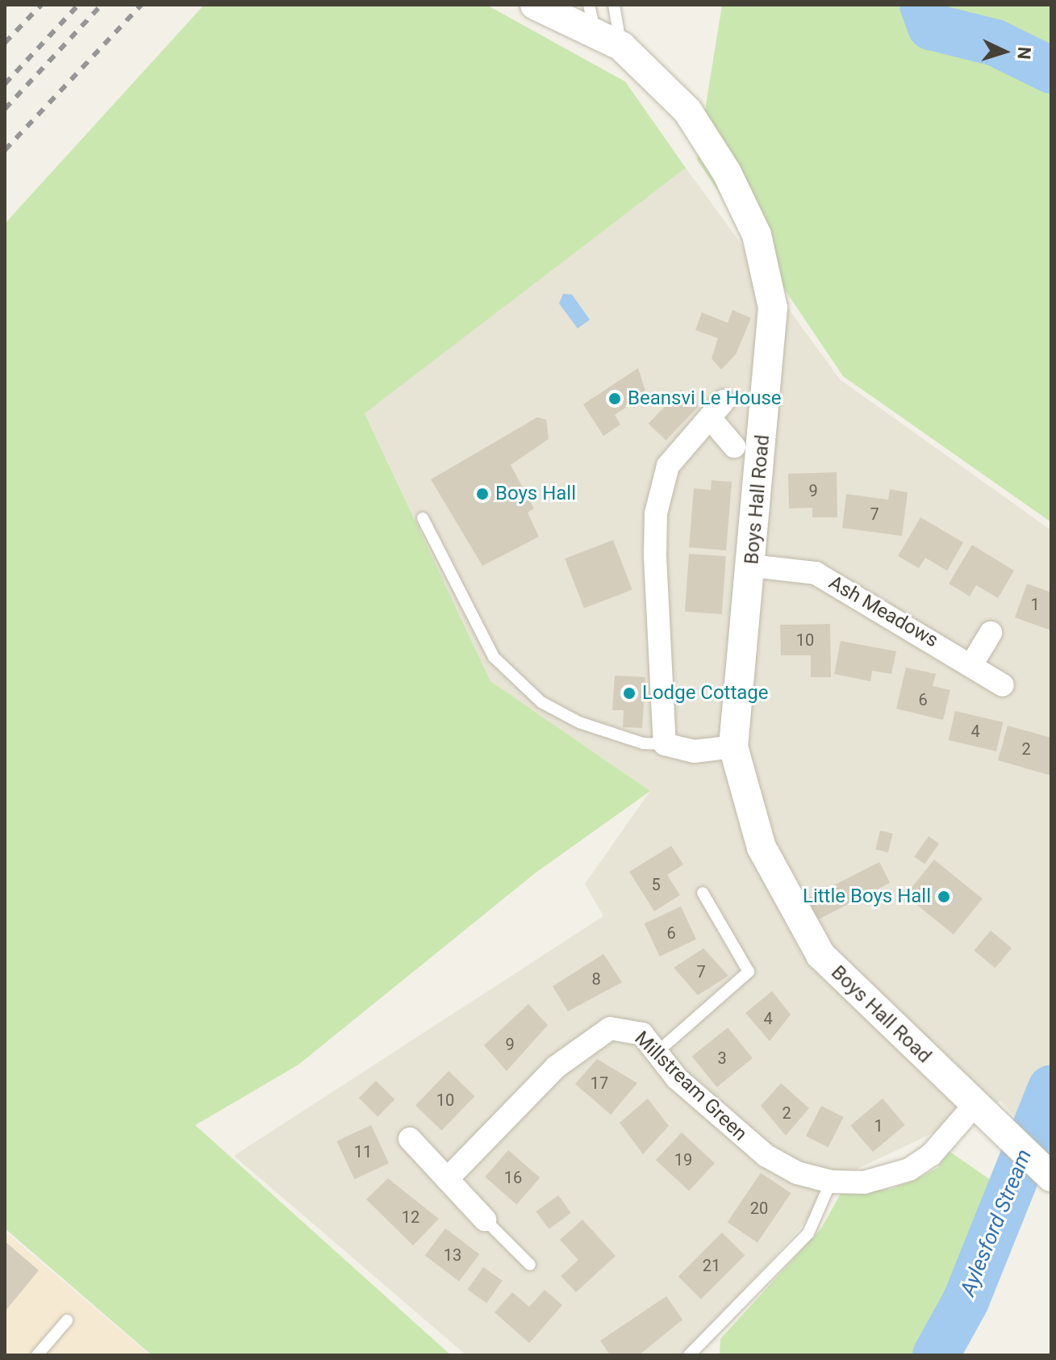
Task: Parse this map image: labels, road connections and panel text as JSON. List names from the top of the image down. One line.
{"streets":{"street":["Boys Hall Road","Ash Meadows","Millstream Green"]},"crossings":[["Boys Hall Road","Ash Meadows"],["Boys Hall Road","Millstream Green"]],"water":["Aylesford Stream"],"places":["Beansvi Le House","Boys Hall","Lodge Cottage","Little Boys Hall"],"house_numbers":["9","7","1","10","6","4","2","5","6","7","8","4","9","3","17","10","2","1","11","19","16","20","12","13","21"],"north":"right"}
